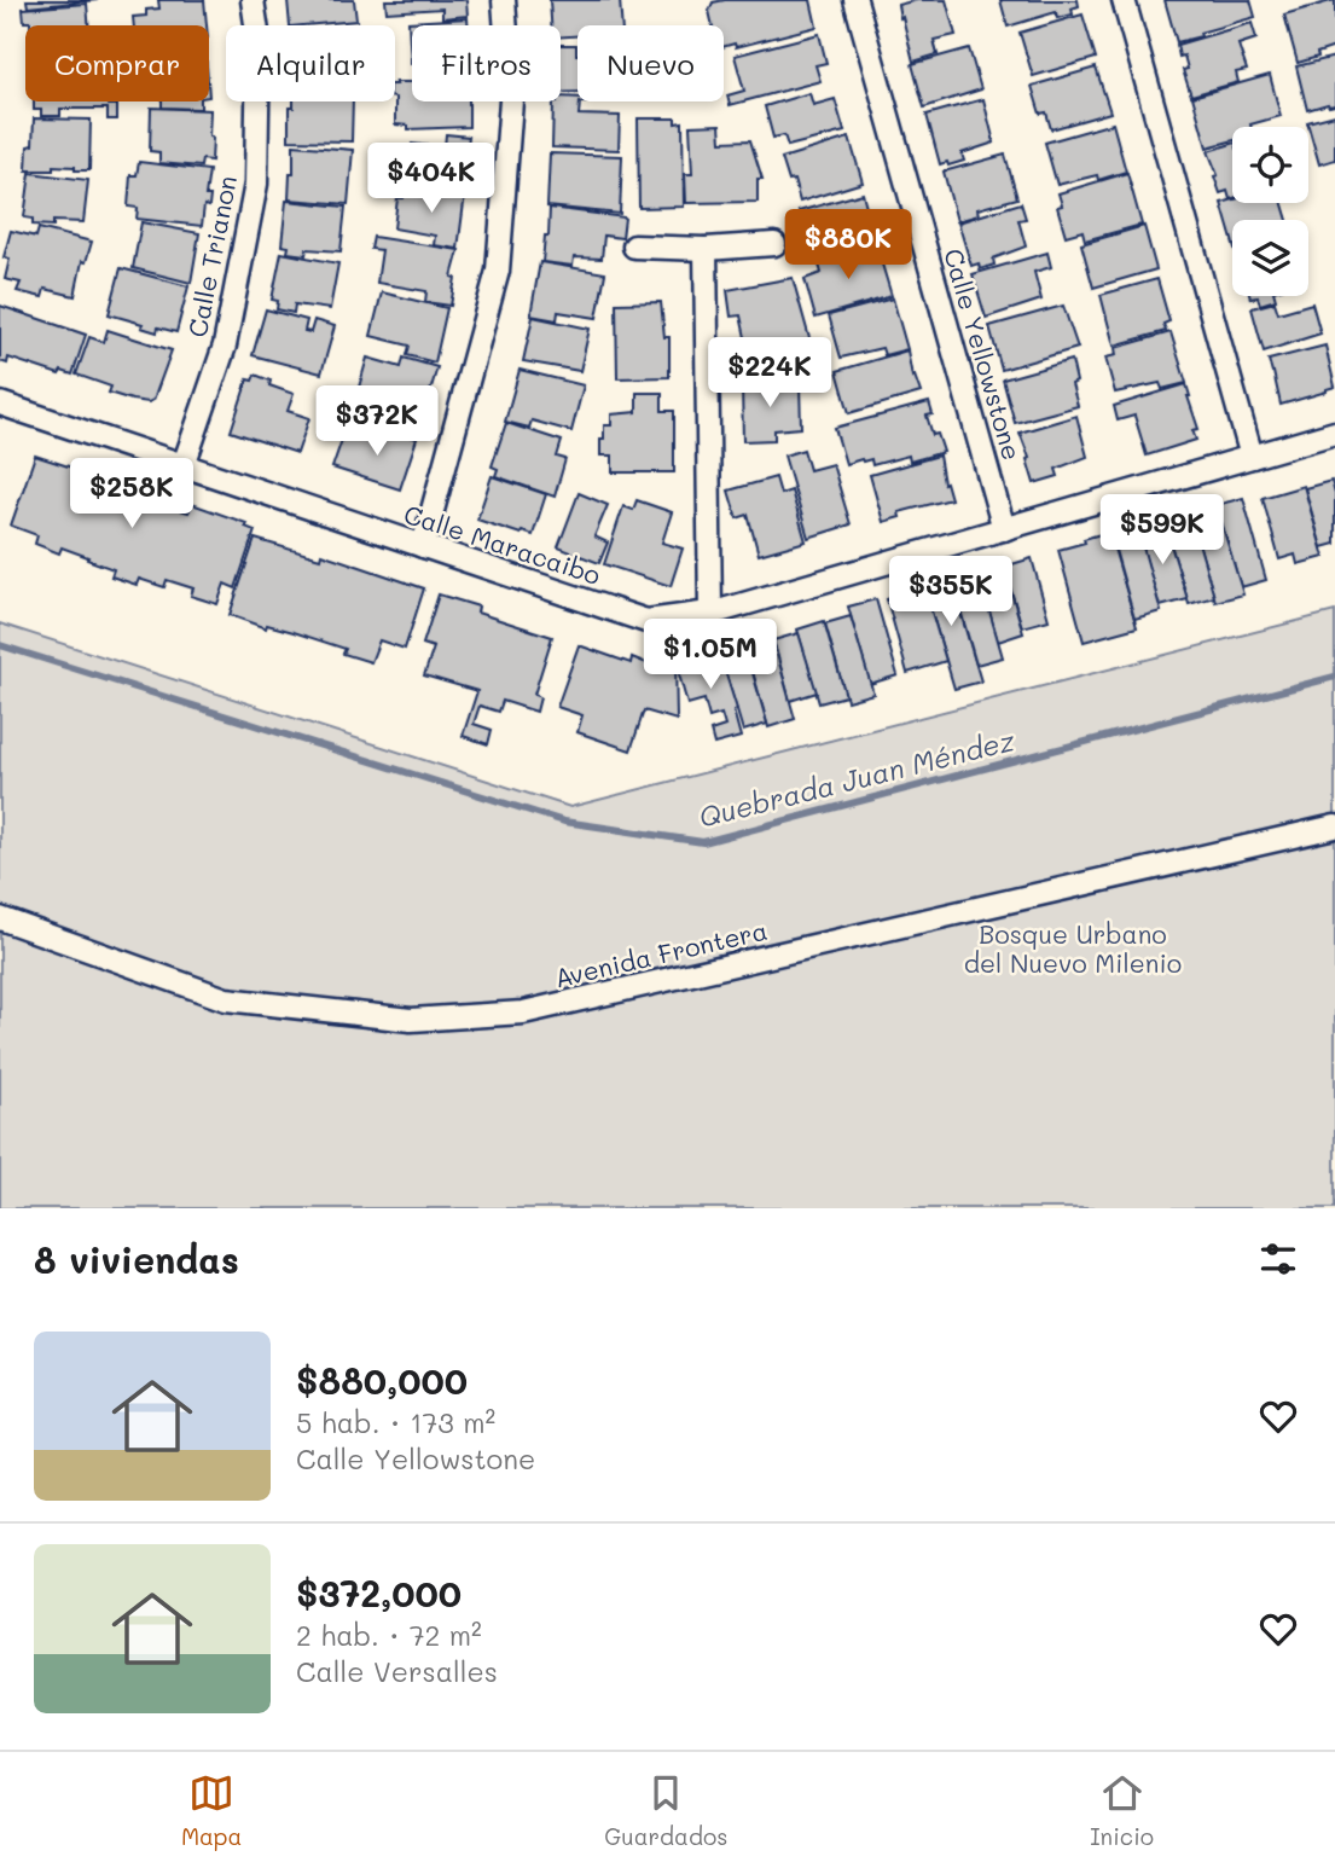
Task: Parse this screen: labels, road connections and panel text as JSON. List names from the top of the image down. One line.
{"streets":{"street":["Calle Trianon","Calle Yellowstone","Calle Maracaibo","Avenida Frontera"]},"crossings":[["Calle Trianon","Calle Maracaibo"],["Calle Yellowstone","Calle Maracaibo"]],"water":["Quebrada Juan Méndez"],"parks":["Bosque Urbano del Nuevo Milenio"],"page":{"chip":["Comprar","Alquilar","Filtros","Nuevo"],"price":["$404K","$880K","$224K","$372K","$258K","$599K","$355K","$1.05M"],"heading":"8 viviendas","list":[{"name":"$880,000","note":"5 hab. · 173 m² · Calle Yellowstone"},{"name":"$372,000","note":"2 hab. · 72 m² · Calle Versalles"}],"tabs":["Mapa","Guardados","Inicio"]}}
